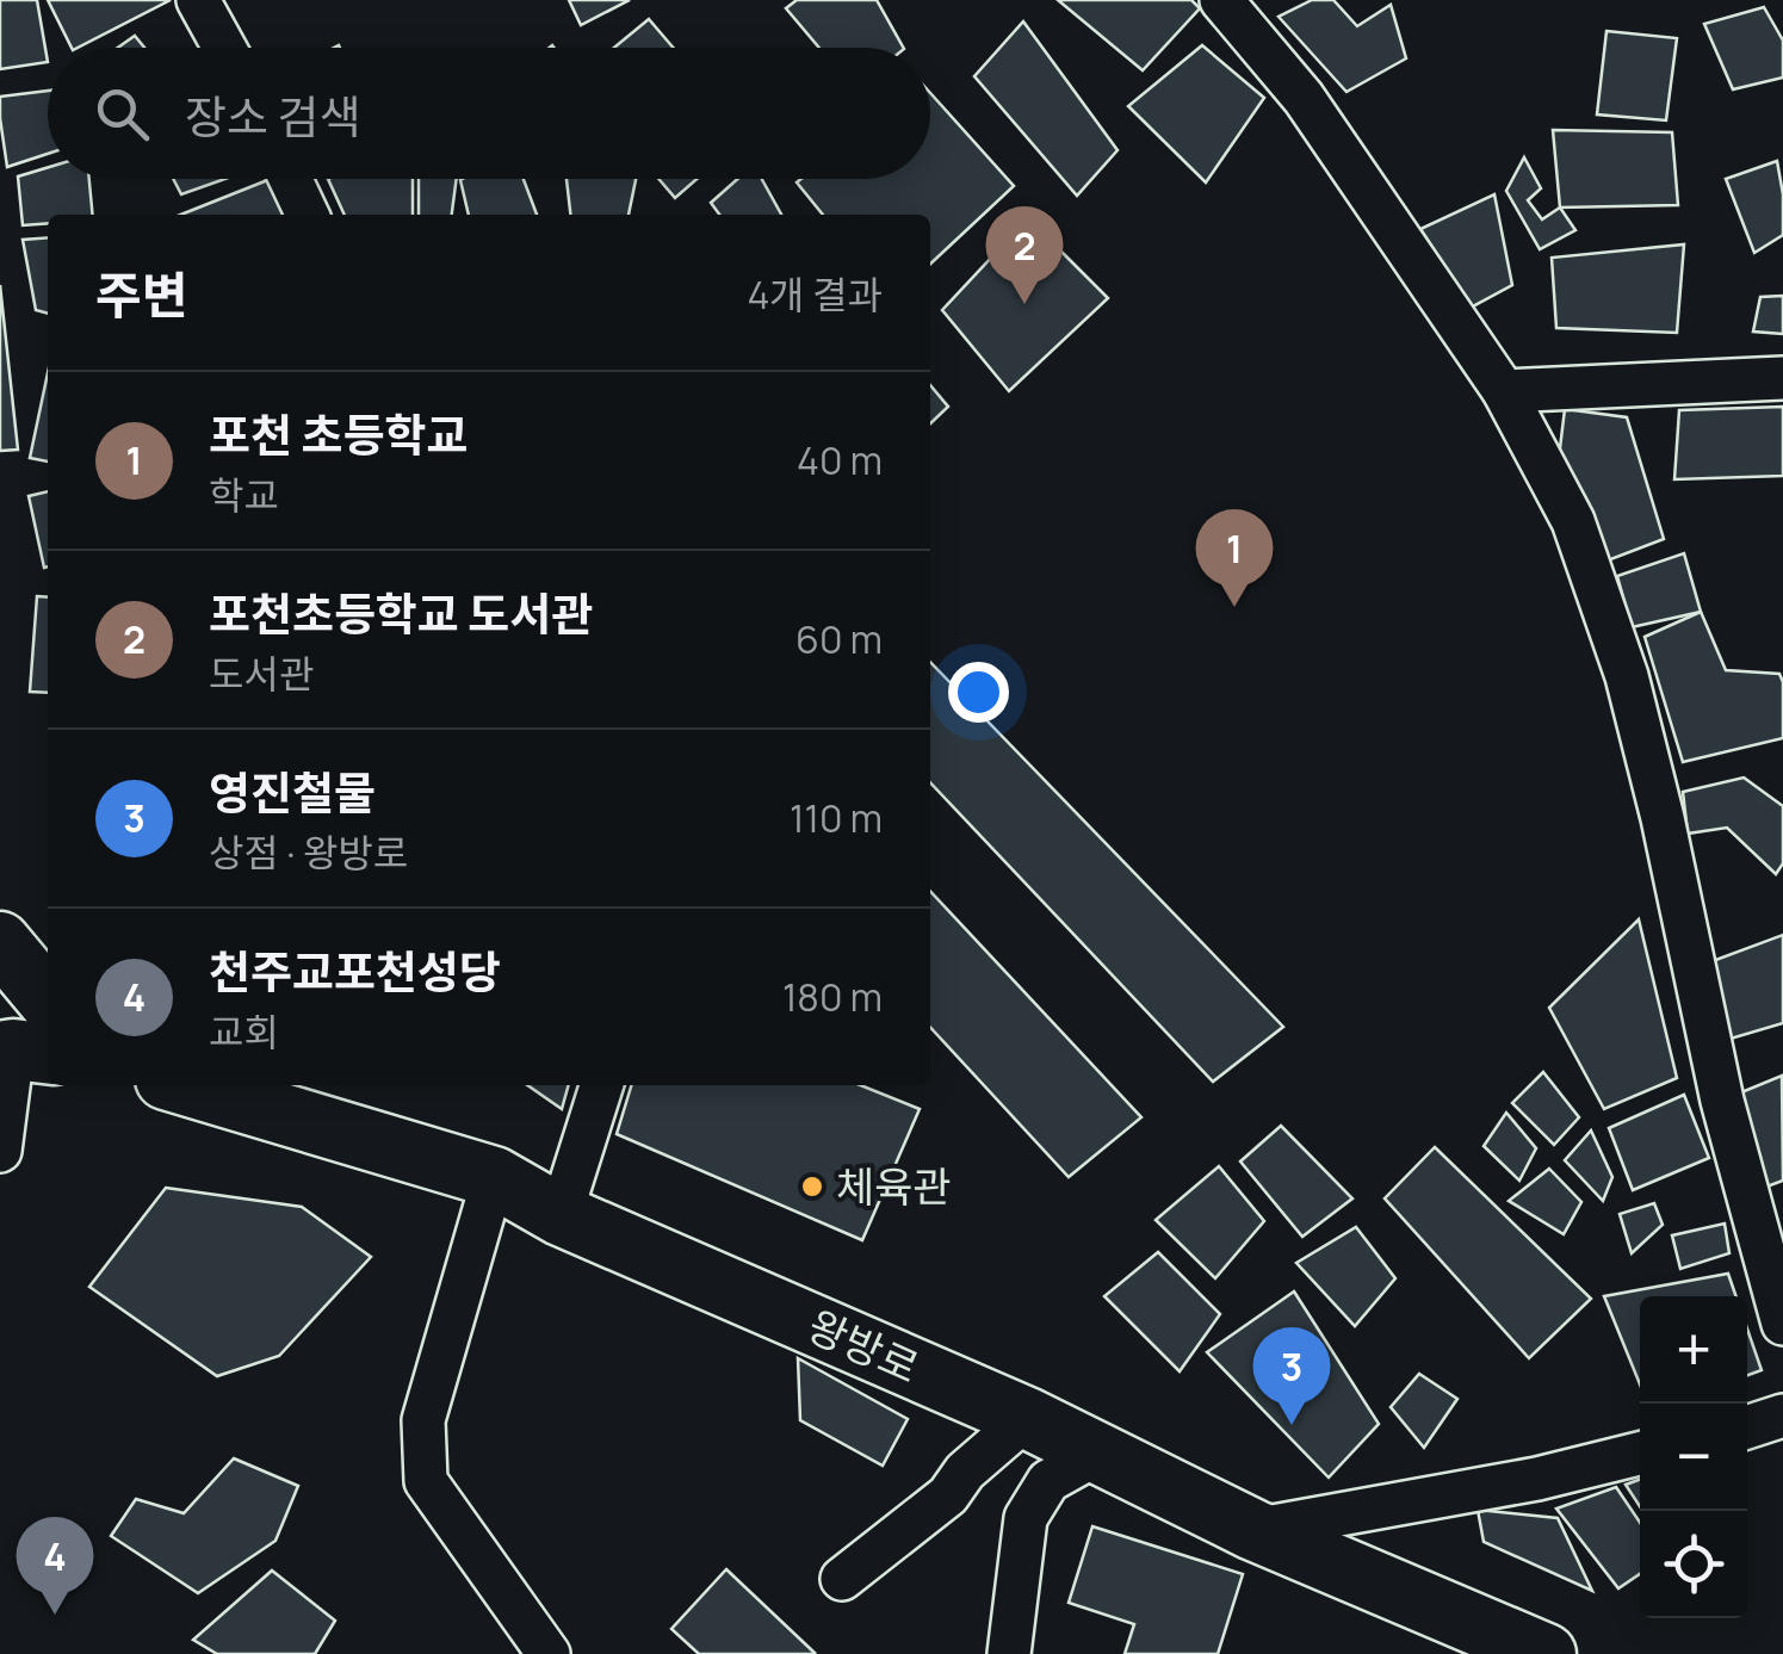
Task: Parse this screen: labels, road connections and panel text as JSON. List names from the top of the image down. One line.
{"streets":{"main road":["왕방로"]},"places":["체육관"],"page":{"search":"장소 검색","pins":["2","1","3","4"],"heading":["주변","4개 결과"],"list":[{"mark":"1","name":"포천 초등학교","note":"학교","value":"40 m"},{"mark":"2","name":"포천초등학교 도서관","note":"도서관","value":"60 m"},{"mark":"3","name":"영진철물","note":"상점 · 왕방로","value":"110 m"},{"mark":"4","name":"천주교포천성당","note":"교회","value":"180 m"}],"map_buttons":["+","−"]}}
